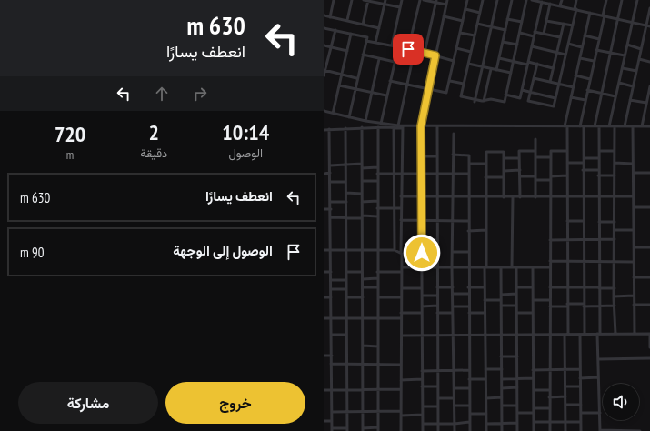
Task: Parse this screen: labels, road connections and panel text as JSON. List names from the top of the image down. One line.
{"page":{"turn":["630 m","انعطف يسارًا"],"eta":["10:14","الوصول","2","دقيقة","720","m"],"list":[{"name":"انعطف يسارًا","value":"630 m"},{"name":"الوصول إلى الوجهة","value":"90 m"}],"buttons":["خروج","مشاركة"]}}
